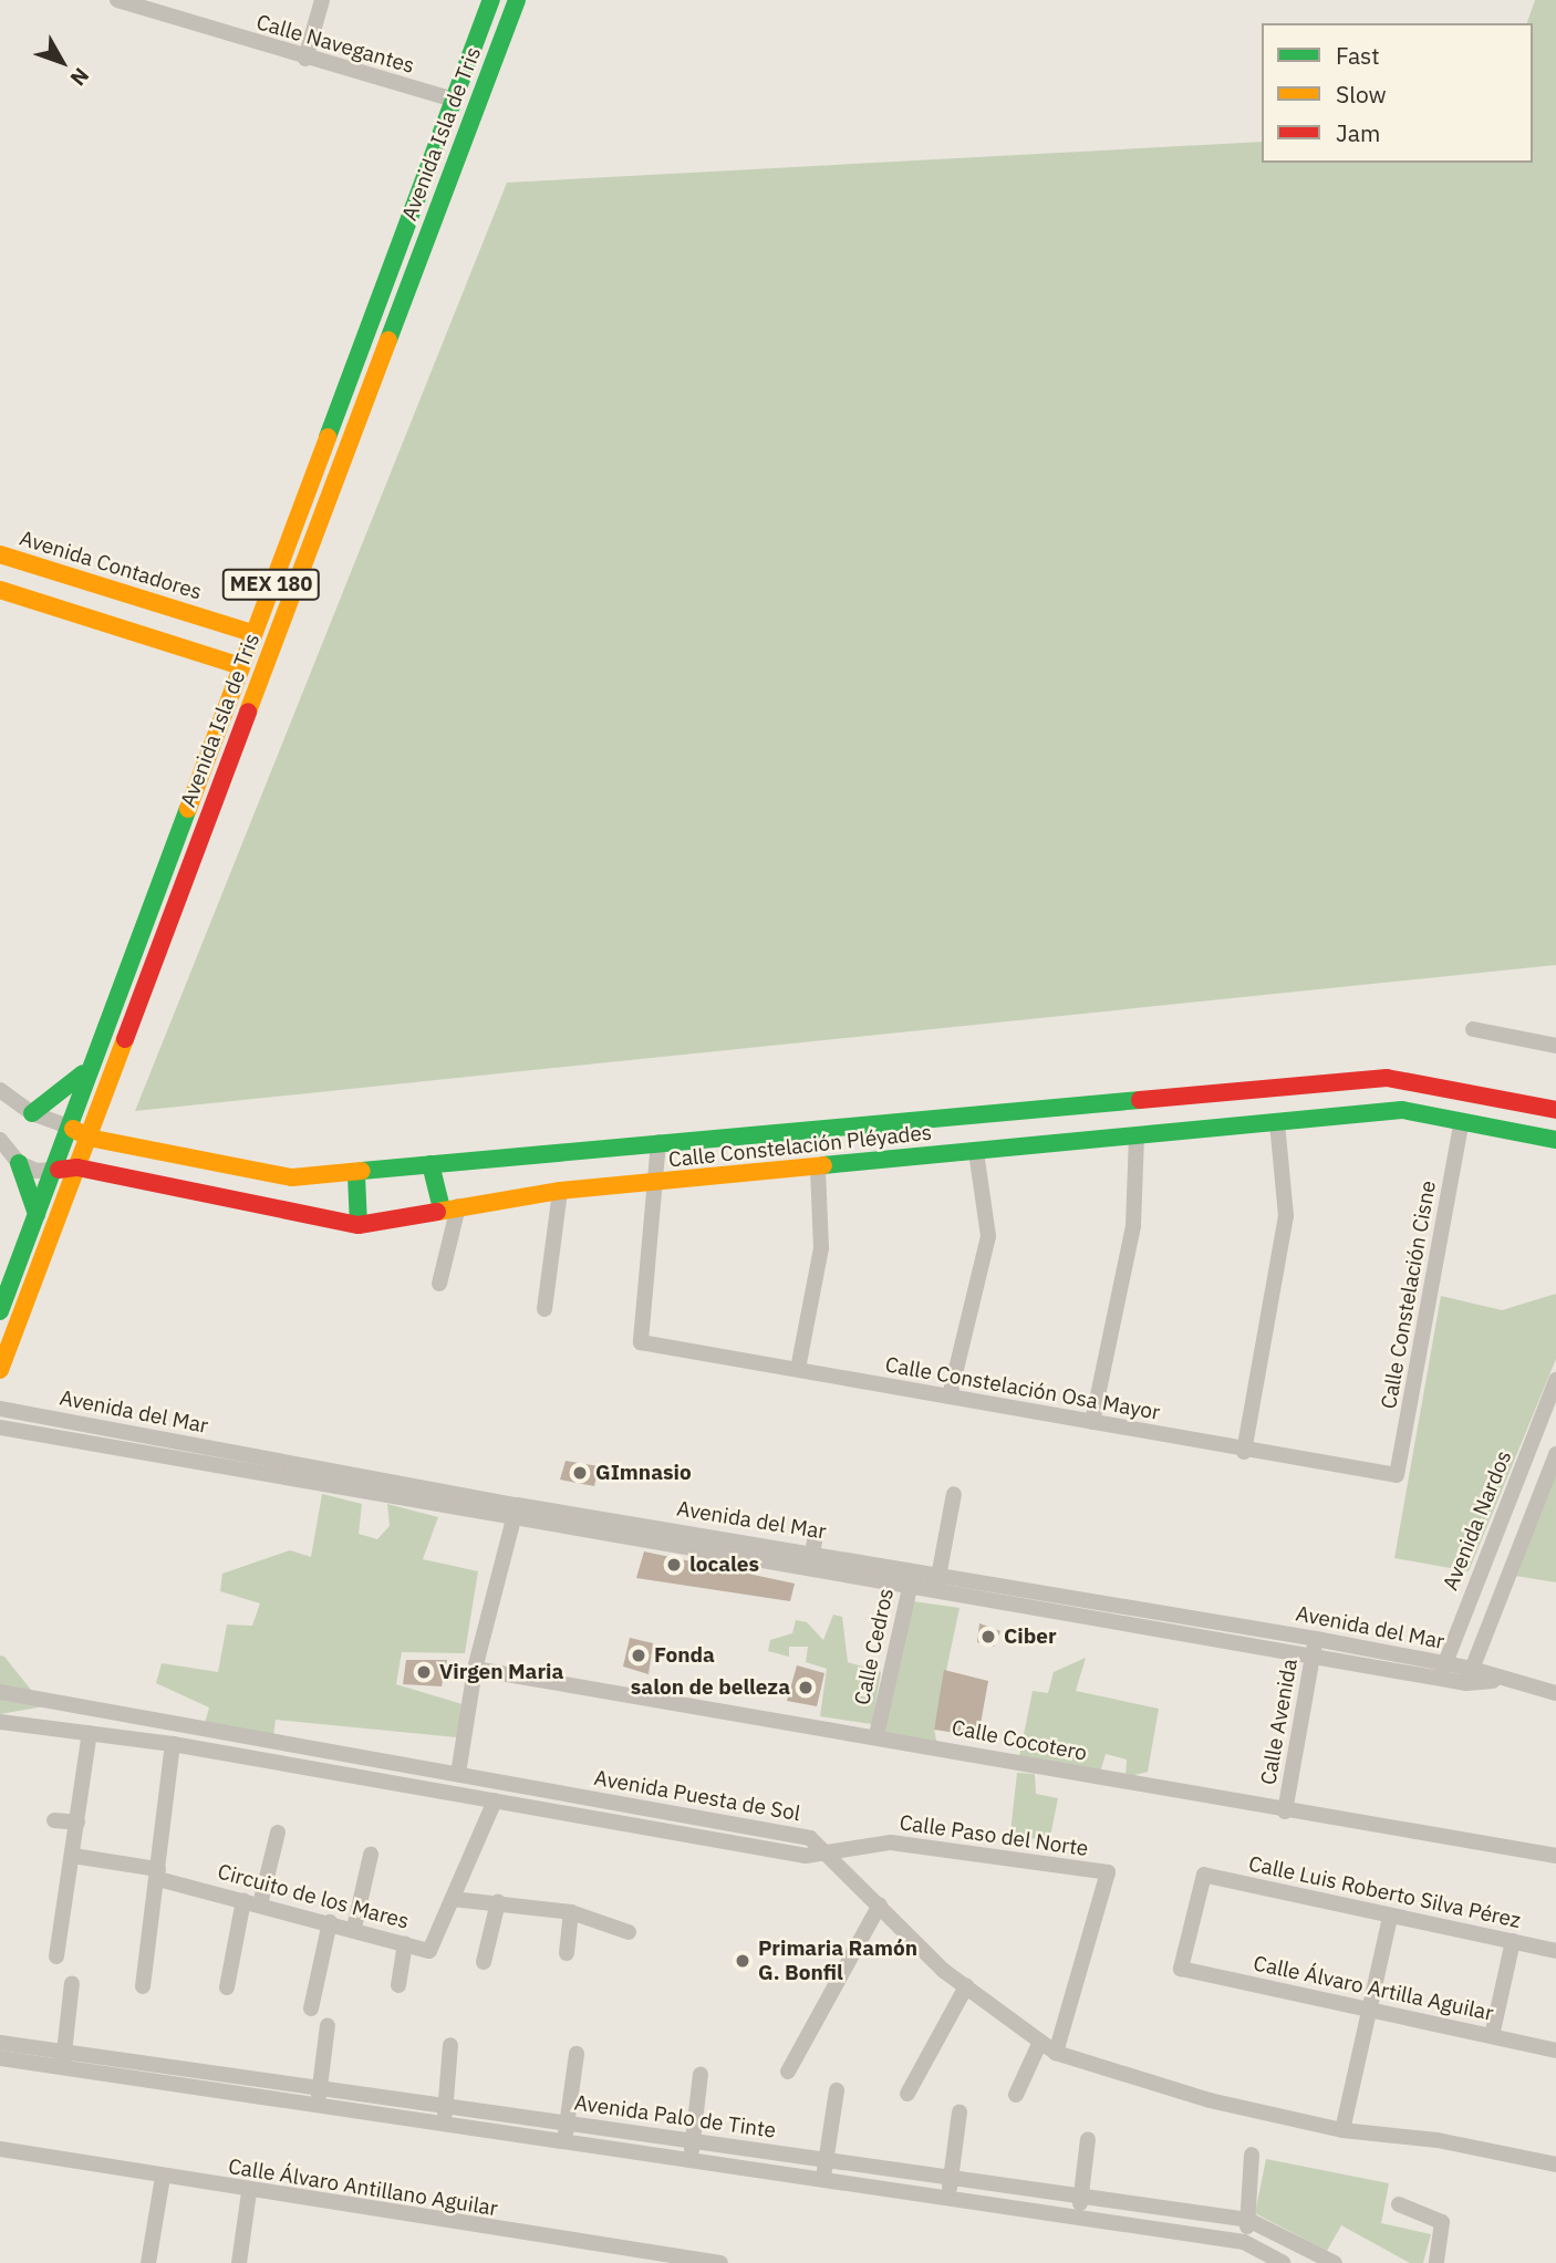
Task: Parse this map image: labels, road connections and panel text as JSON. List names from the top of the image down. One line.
{"streets":{"main road":["Avenida Isla de Tris","Avenida Contadores","MEX 180","Calle Constelación Pléyades"],"street":["Calle Navegantes","Calle Constelación Cisne","Calle Constelación Osa Mayor","Avenida del Mar","Avenida Nardos","Calle Cedros","Calle Avenida","Calle Cocotero","Avenida Puesta de Sol","Calle Paso del Norte","Calle Luis Roberto Silva Pérez","Circuito de los Mares","Calle Álvaro Artilla Aguilar","Avenida Palo de Tinte","Calle Álvaro Antillano Aguilar"]},"crossings":[["Calle Navegantes","Avenida Isla de Tris"],["Avenida Isla de Tris","Avenida Contadores"],["Avenida Isla de Tris","Calle Constelación Pléyades"],["Calle Constelación Pléyades","Calle Constelación Cisne"],["Calle Constelación Pléyades","Calle Constelación Osa Mayor"],["Calle Constelación Cisne","Calle Constelación Osa Mayor"],["Avenida del Mar","Avenida Nardos"],["Avenida del Mar","Calle Cedros"],["Avenida del Mar","Calle Avenida"],["Calle Cedros","Calle Cocotero"],["Calle Avenida","Calle Cocotero"],["Avenida Puesta de Sol","Calle Paso del Norte"],["Avenida Puesta de Sol","Circuito de los Mares"],["Calle Luis Roberto Silva Pérez","Calle Álvaro Artilla Aguilar"]],"places":["GImnasio","locales","Ciber","Fonda","Virgen Maria","salon de belleza","Primaria Ramón G. Bonfil"],"legend":["Fast","Slow","Jam"],"north":"bottom right"}
